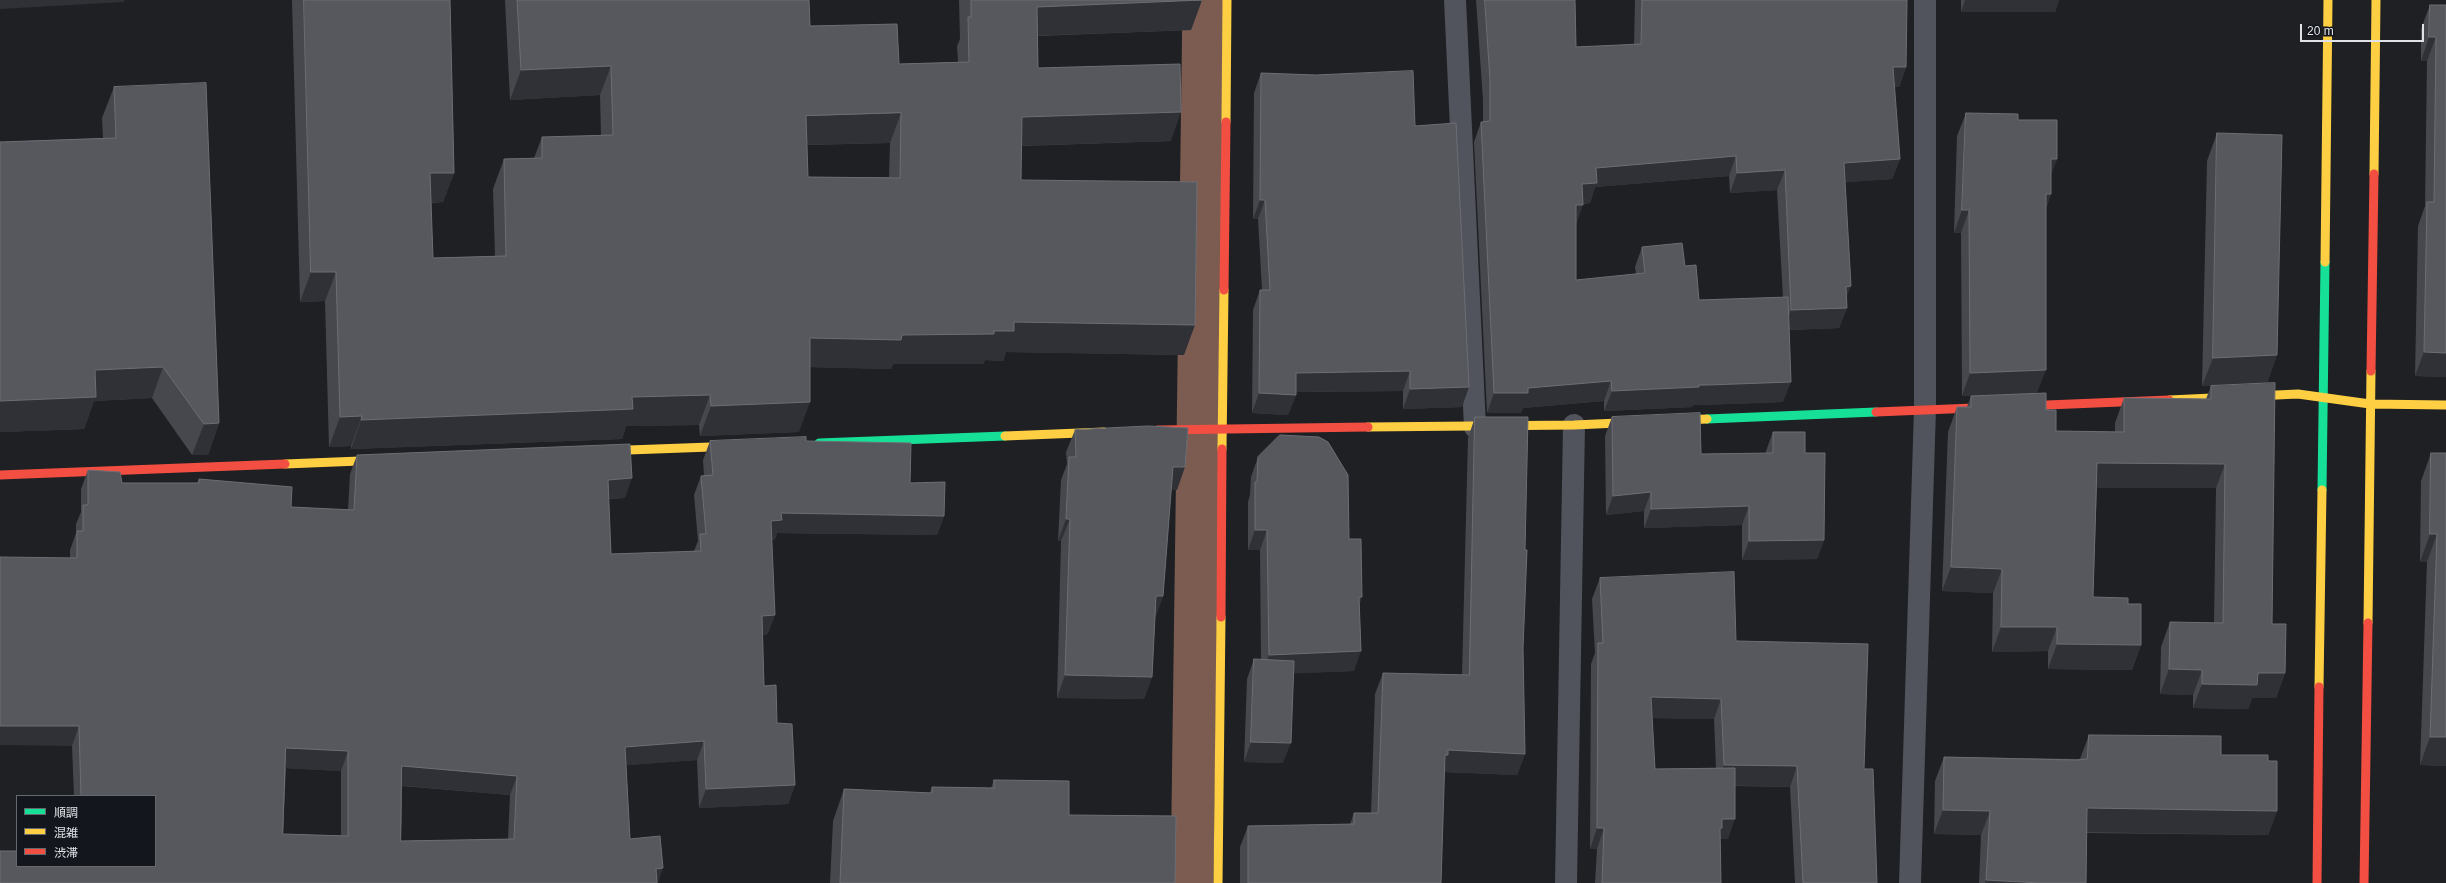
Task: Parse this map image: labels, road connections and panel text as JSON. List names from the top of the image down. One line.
{"legend":["順調","混雑","渋滞"],"scale_bar":"20 m"}
